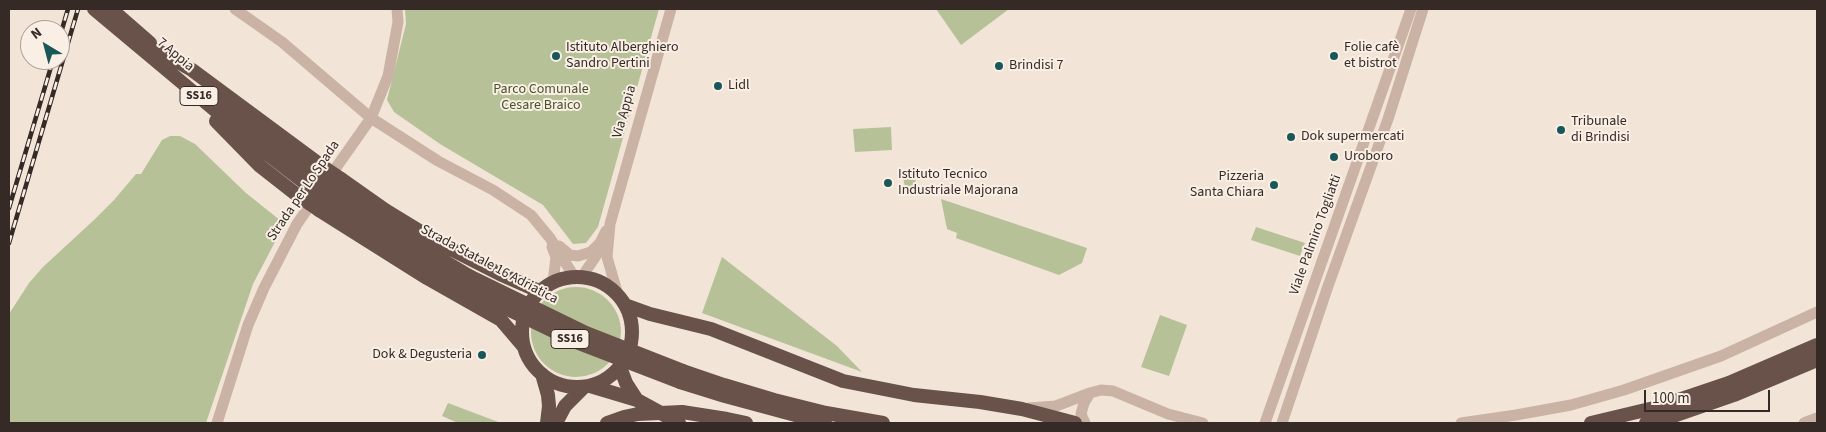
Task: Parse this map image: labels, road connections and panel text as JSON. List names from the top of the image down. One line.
{"streets":{"highway":["7 Appia","SS16","Strada Statale 16 Adriatica"],"street":["Via Appia","Strada per Lo Spada","Viale Palmiro Togliatti"]},"crossings":[["7 Appia","SS16"],["7 Appia","Strada Statale 16 Adriatica"]],"parks":["Parco Comunale Cesare Braico"],"places":["Istituto Alberghiero Sandro Pertini","Folie cafè et bistrot","Brindisi 7","Lidl","Tribunale di Brindisi","Dok supermercati","Uroboro","Istituto Tecnico Industriale Majorana","Pizzeria Santa Chiara","Dok & Degusteria"],"scale_bar":"100 m","north":"top left"}
